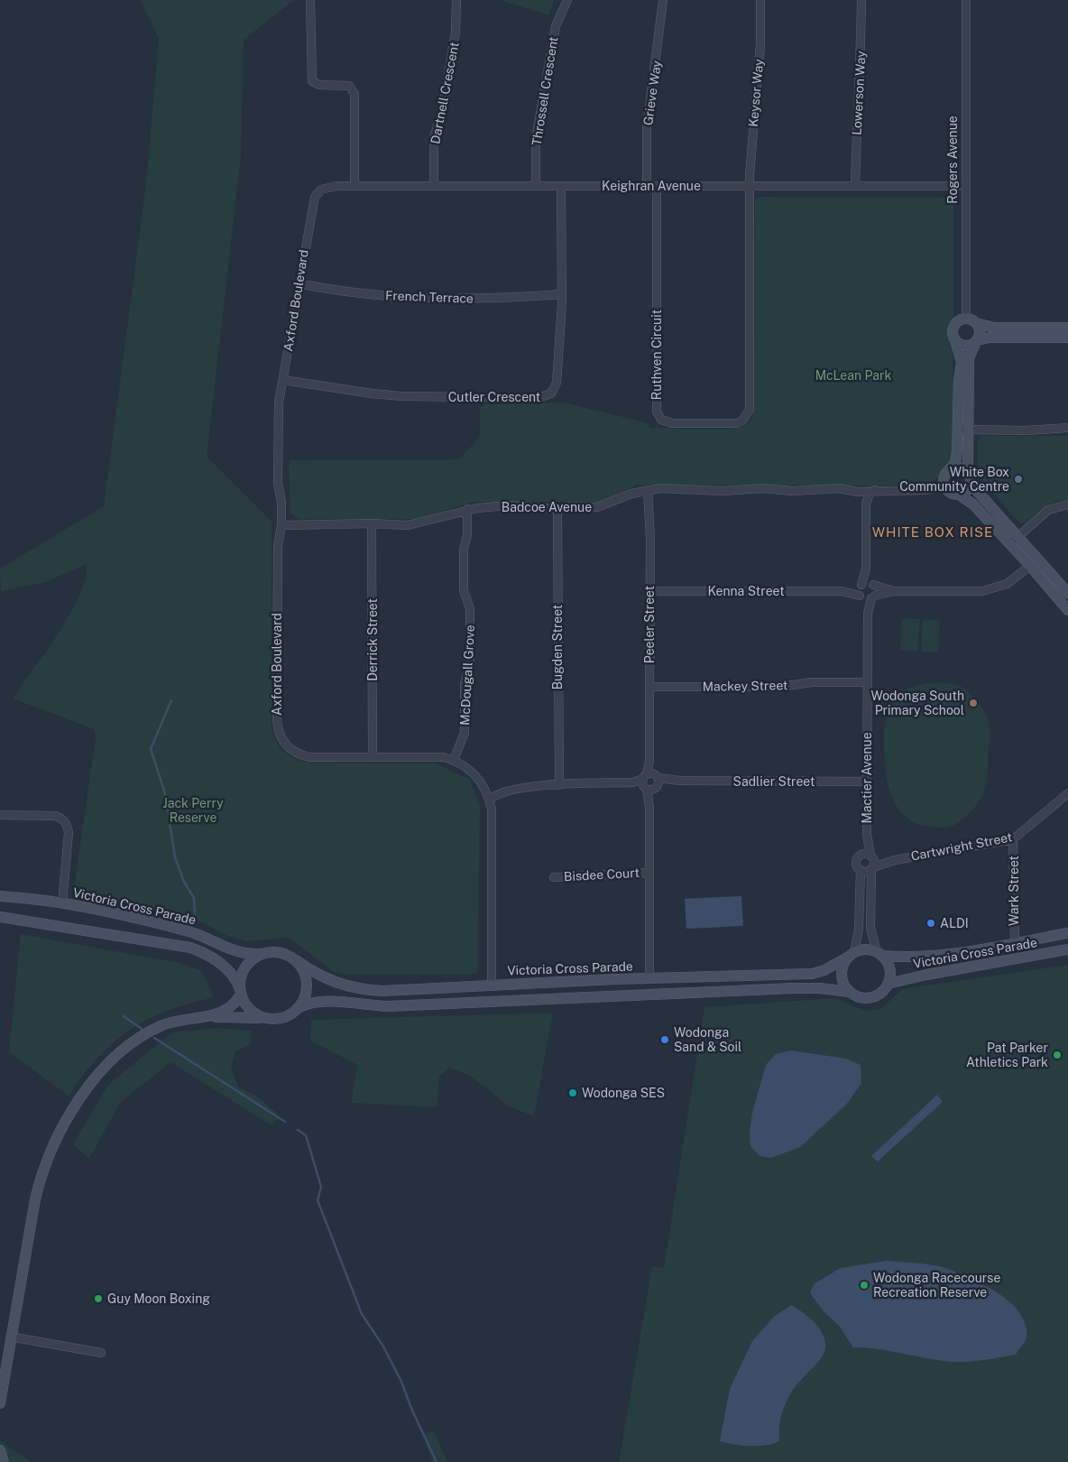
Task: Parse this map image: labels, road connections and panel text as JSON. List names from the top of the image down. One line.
{"streets":{"main road":["Rogers Avenue","Victoria Cross Parade"],"street":["Throssell Crescent","Dartnell Crescent","Grieve Way","Keysor Way","Lowerson Way","Keighran Avenue","French Terrace","Axford Boulevard","Ruthven Circuit","Cutler Crescent","Badcoe Avenue","Kenna Street","Peeler Street","Derrick Street","Bugden Street","McDougall Grove","Mackey Street","Mactier Avenue","Sadlier Street","Cartwright Street","Bisdee Court","Wark Street"]},"crossings":[["Throssell Crescent","Keighran Avenue"],["Dartnell Crescent","Keighran Avenue"],["Grieve Way","Keighran Avenue"],["Keysor Way","Keighran Avenue"],["Keysor Way","Ruthven Circuit"],["Lowerson Way","Keighran Avenue"],["Rogers Avenue","Keighran Avenue"],["Rogers Avenue","Badcoe Avenue"],["Keighran Avenue","Axford Boulevard"],["Keighran Avenue","Ruthven Circuit"],["Keighran Avenue","Cutler Crescent"],["French Terrace","Axford Boulevard"],["French Terrace","Cutler Crescent"],["Axford Boulevard","Cutler Crescent"],["Axford Boulevard","Badcoe Avenue"],["Axford Boulevard","Derrick Street"],["Axford Boulevard","McDougall Grove"],["Axford Boulevard","Sadlier Street"],["Axford Boulevard","Victoria Cross Parade"],["Badcoe Avenue","Peeler Street"],["Badcoe Avenue","Derrick Street"],["Badcoe Avenue","Bugden Street"],["Badcoe Avenue","McDougall Grove"],["Kenna Street","Peeler Street"],["Kenna Street","Mactier Avenue"],["Peeler Street","Mackey Street"],["Peeler Street","Sadlier Street"],["Peeler Street","Bisdee Court"],["Peeler Street","Victoria Cross Parade"],["Bugden Street","Sadlier Street"],["Mackey Street","Mactier Avenue"],["Mactier Avenue","Sadlier Street"],["Mactier Avenue","Cartwright Street"],["Cartwright Street","Wark Street"],["Wark Street","Victoria Cross Parade"]],"districts":["WHITE BOX RISE"],"parks":["McLean Park","Jack Perry Reserve"],"places":["White Box Community Centre","Wodonga South Primary School","ALDI","Wodonga Sand & Soil","Pat Parker Athletics Park","Wodonga SES","Wodonga Racecourse Recreation Reserve","Guy Moon Boxing"]}
